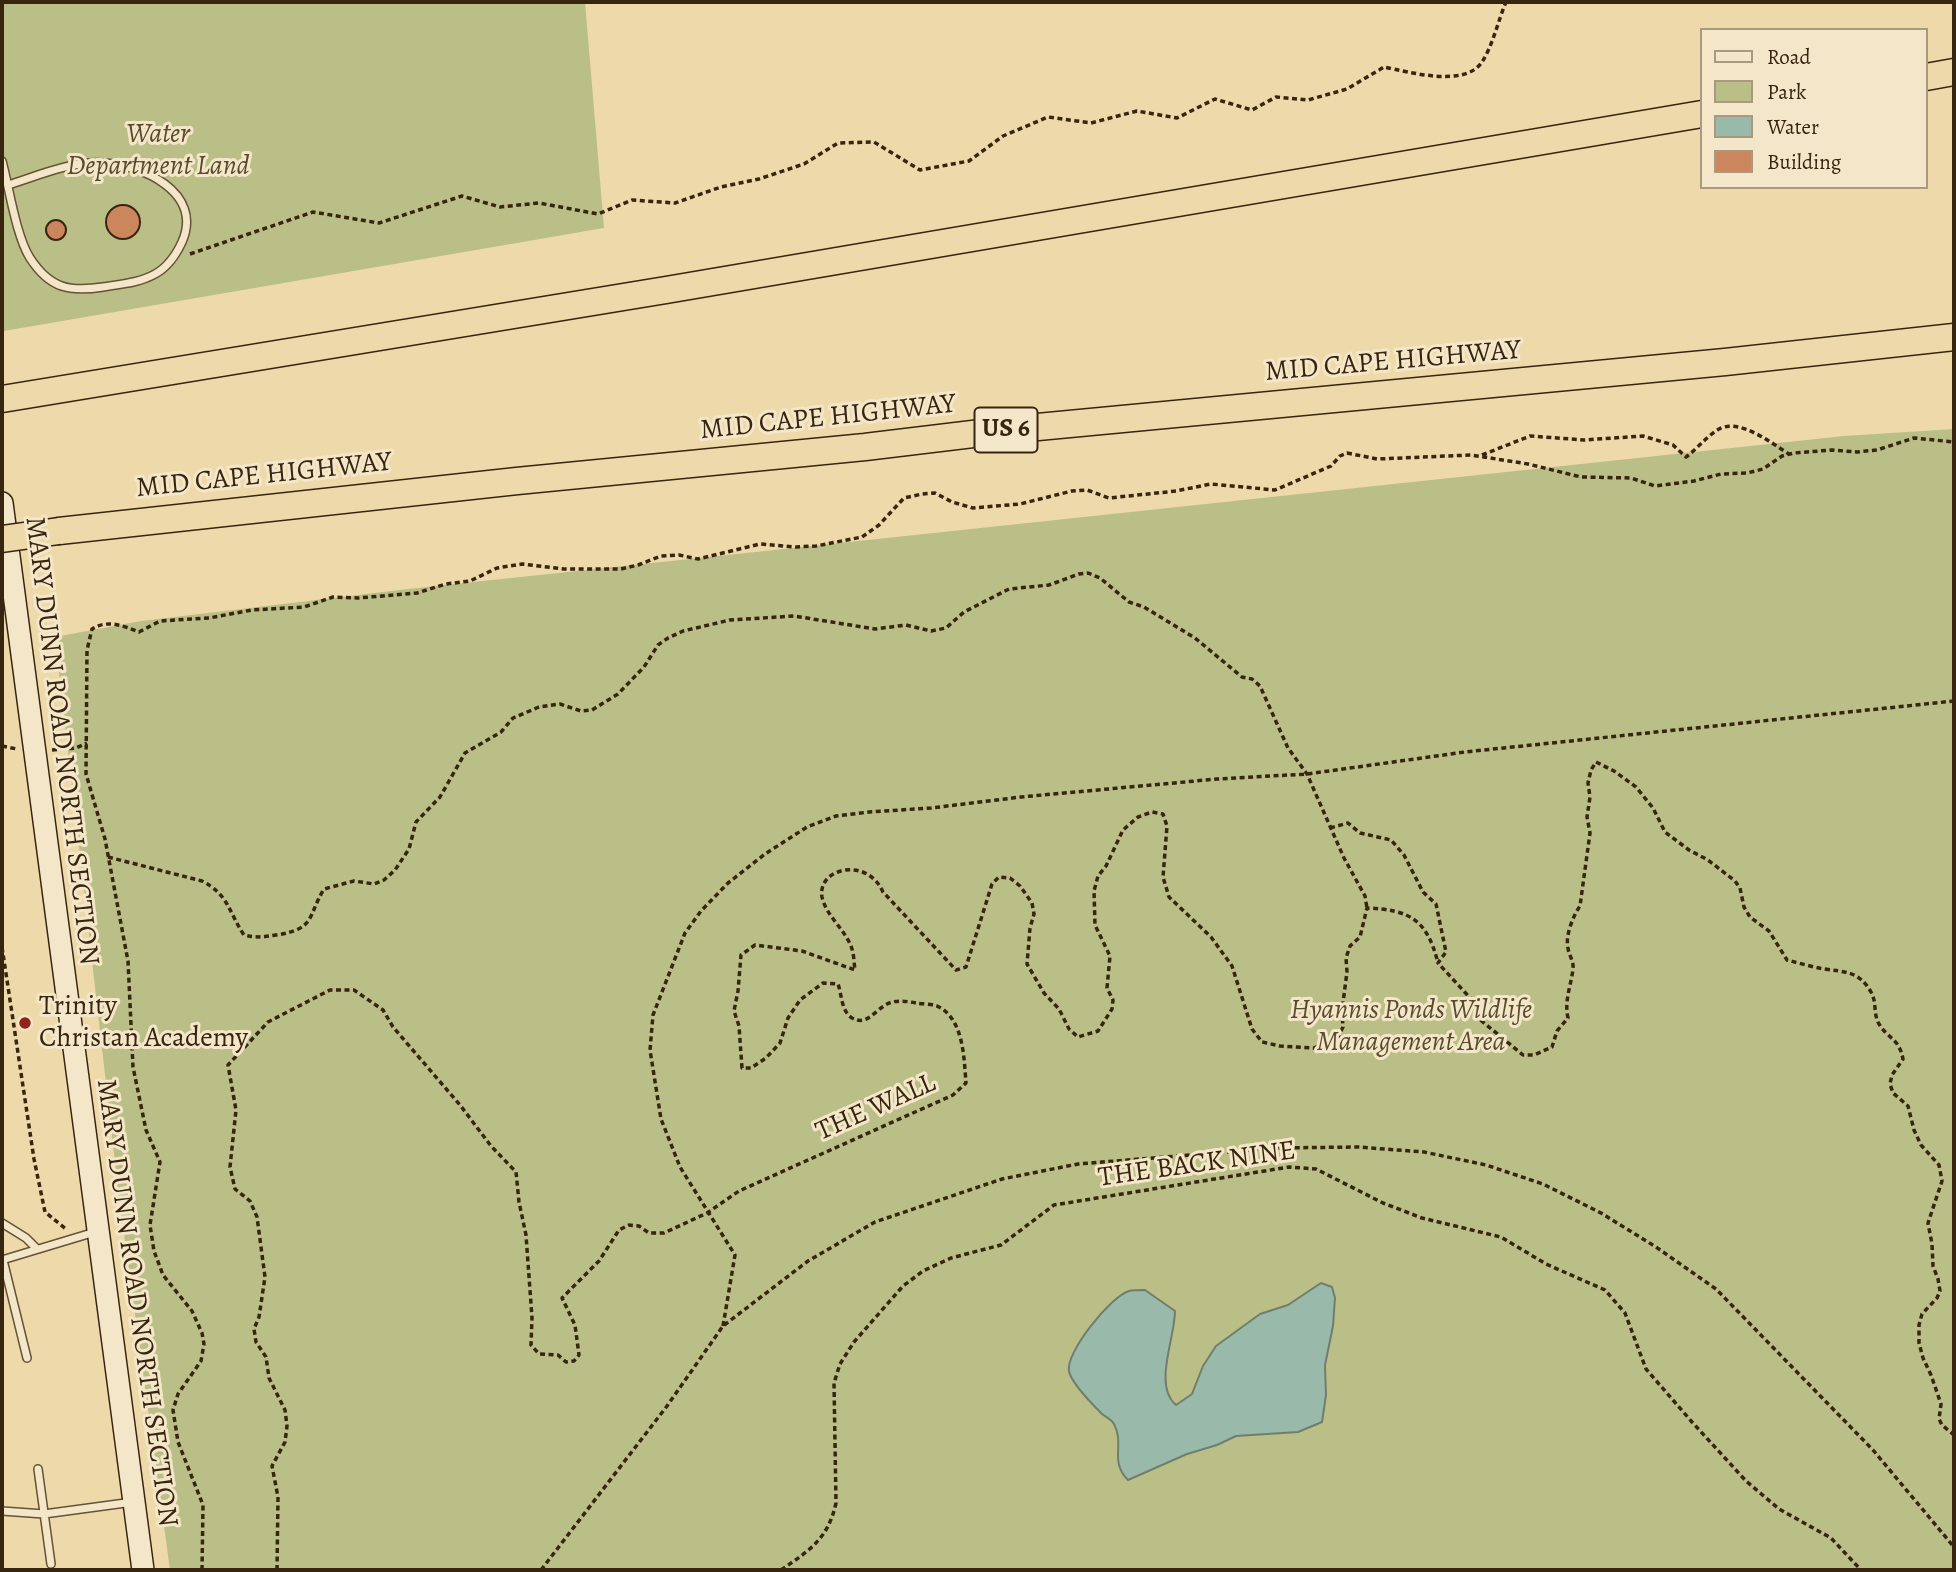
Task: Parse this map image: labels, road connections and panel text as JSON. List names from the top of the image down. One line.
{"streets":{"highway":["MID CAPE HIGHWAY","US 6"],"street":["MARY DUNN ROAD NORTH SECTION"],"path":["THE WALL","THE BACK NINE"]},"parks":["Water Department Land","Hyannis Ponds Wildlife Management Area"],"places":["Trinity Christan Academy"],"legend":["Road","Park","Water","Building"]}
